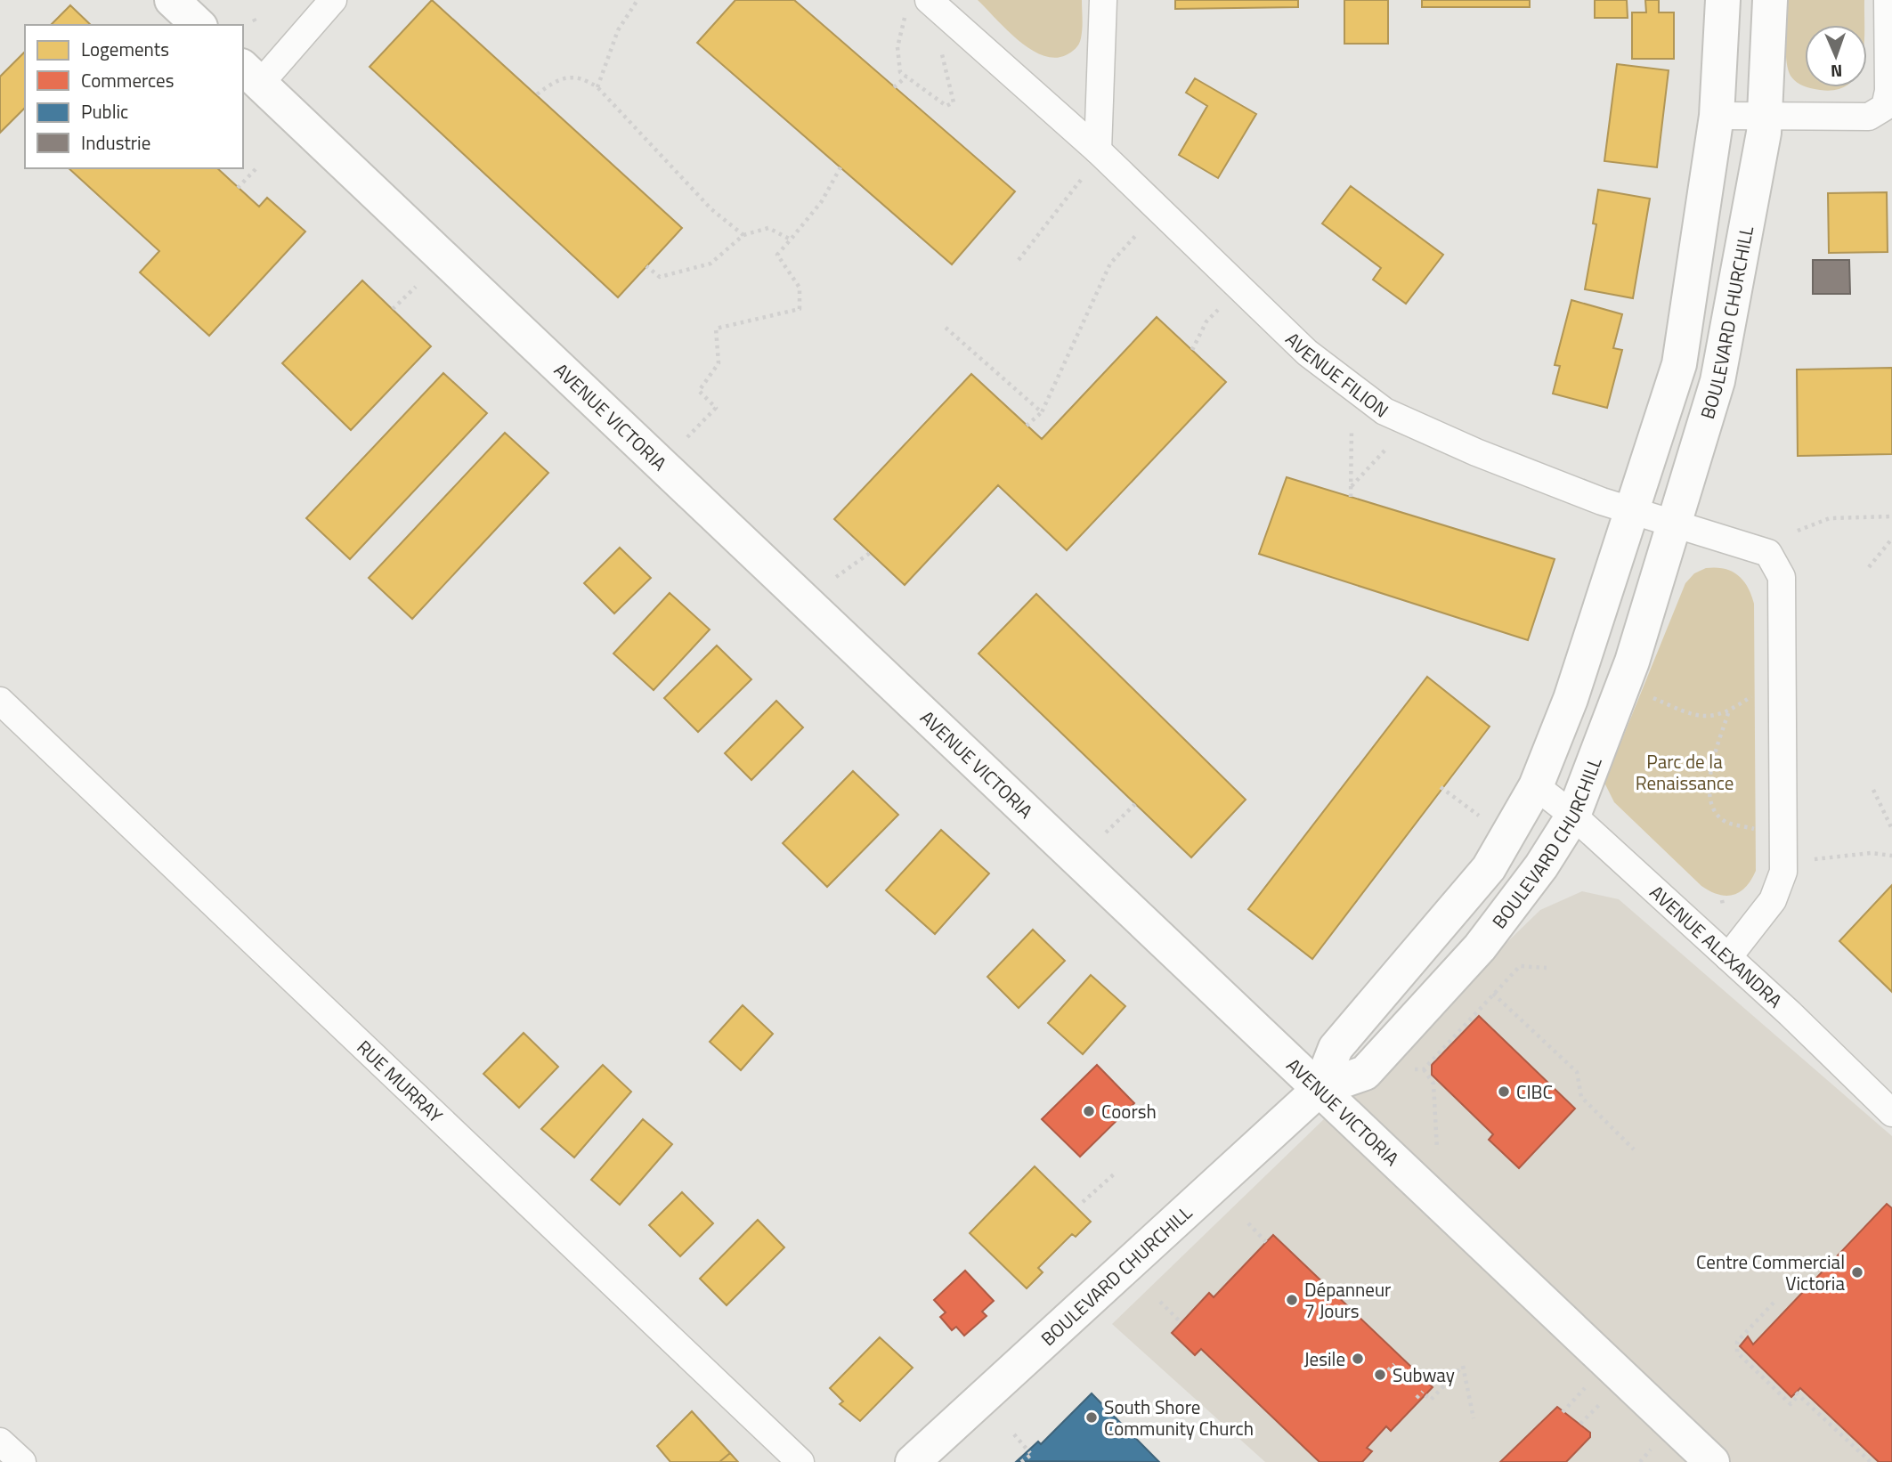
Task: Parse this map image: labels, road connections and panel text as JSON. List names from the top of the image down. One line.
{"streets":{"street":["BOULEVARD CHURCHILL","AVENUE FILION","AVENUE VICTORIA","AVENUE ALEXANDRA","RUE MURRAY"]},"crossings":[["BOULEVARD CHURCHILL","AVENUE FILION"],["BOULEVARD CHURCHILL","AVENUE VICTORIA"],["BOULEVARD CHURCHILL","AVENUE ALEXANDRA"]],"parks":["Parc de la Renaissance"],"places":["CIBC","Coorsh","Centre Commercial Victoria","Dépanneur 7 Jours","Jesile","Subway","South Shore Community Church"],"legend":["Logements","Commerces","Public","Industrie"],"north":"bottom"}
